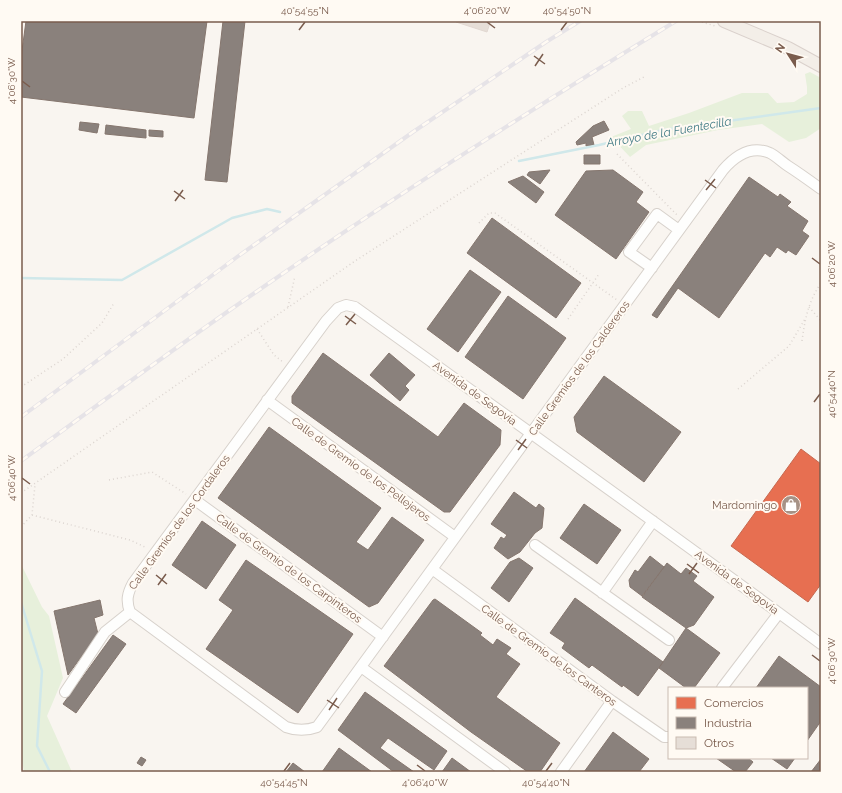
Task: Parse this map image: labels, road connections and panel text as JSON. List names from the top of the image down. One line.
{"streets":{"street":["Calle Gremios de los Caldereros","Avenida de Segovia","Calle de Gremio de los Pellejeros","Calle Gremios de los Cordaleros","Calle de Gremio de los Carpinteros","Calle de Gremio de los Canteros"]},"crossings":[["Calle Gremios de los Caldereros","Avenida de Segovia"],["Calle Gremios de los Caldereros","Calle de Gremio de los Pellejeros"],["Calle Gremios de los Caldereros","Calle Gremios de los Cordaleros"],["Calle Gremios de los Caldereros","Calle de Gremio de los Carpinteros"],["Calle Gremios de los Caldereros","Calle de Gremio de los Canteros"],["Avenida de Segovia","Calle Gremios de los Cordaleros"],["Calle de Gremio de los Pellejeros","Calle Gremios de los Cordaleros"],["Calle Gremios de los Cordaleros","Calle de Gremio de los Carpinteros"]],"water":["Arroyo de la Fuentecilla"],"places":{"shop":["Mardomingo"]},"legend":["Comercios","Industria","Otros"],"north":"top left","coordinates":["40°54'55\"N","4°06'20\"W","40°54'50\"N","4°06'30\"W","40°54'40\"N","4°06'40\"W","40°54'45\"N"]}
